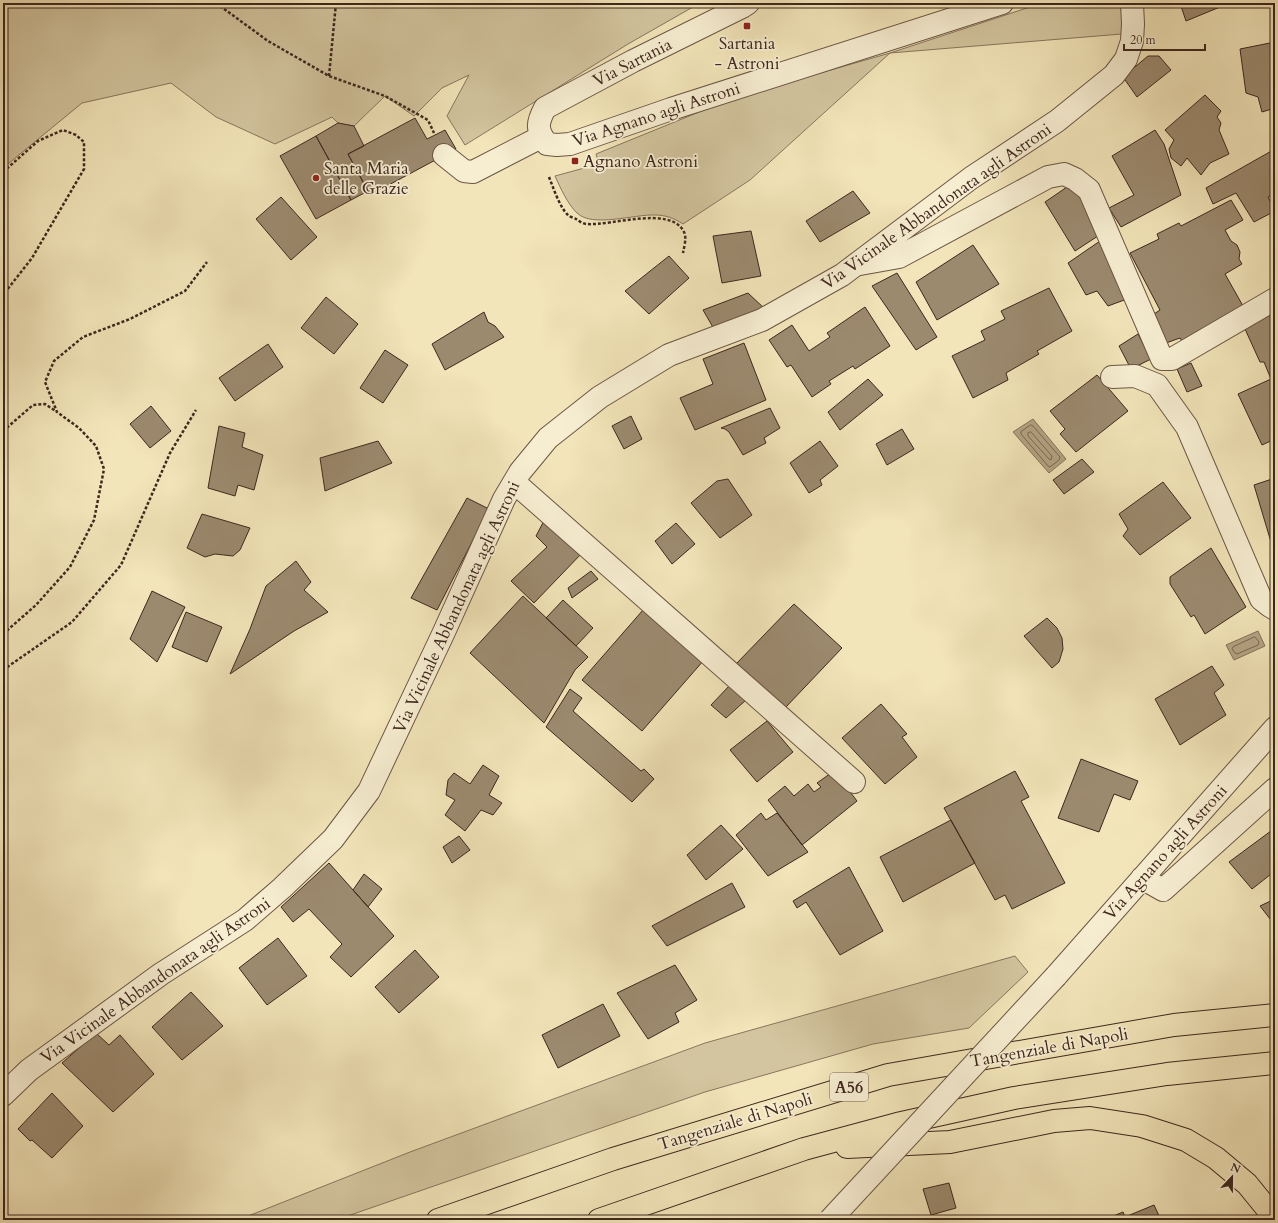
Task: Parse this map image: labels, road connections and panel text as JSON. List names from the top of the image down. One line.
{"streets":{"highway":["Tangenziale di Napoli","A56"],"street":["Via Sartania","Via Agnano agli Astroni","Via Vicinale Abbandonata agli Astroni"]},"crossings":[["Via Sartania","Via Agnano agli Astroni"]],"places":{"transit":["Sartania - Astroni","Agnano Astroni"],"other":["Santa Maria delle Grazie"]},"scale_bar":"20 m","north":"top"}
